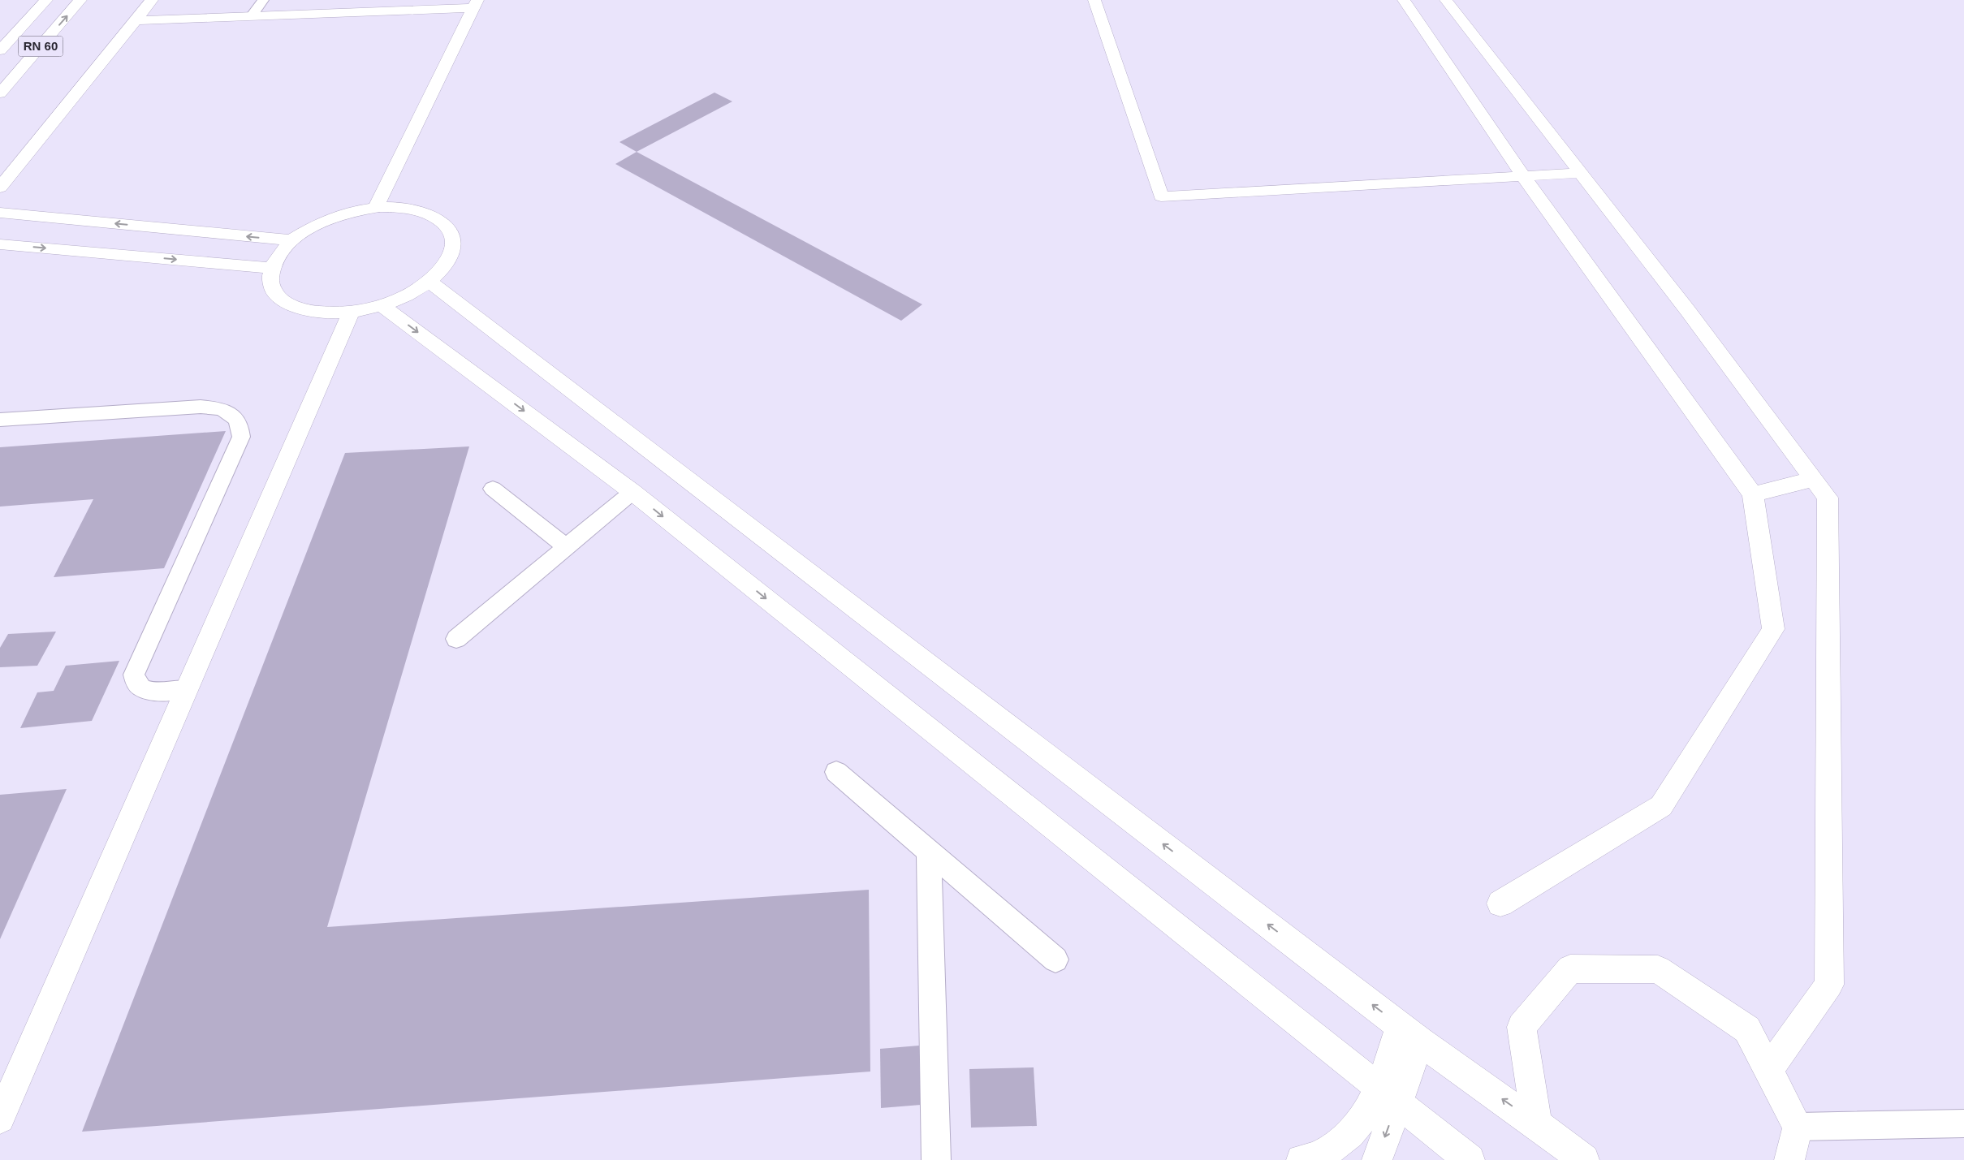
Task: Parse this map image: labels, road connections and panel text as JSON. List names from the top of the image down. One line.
{"streets":{"main road":["RN 60"]}}
